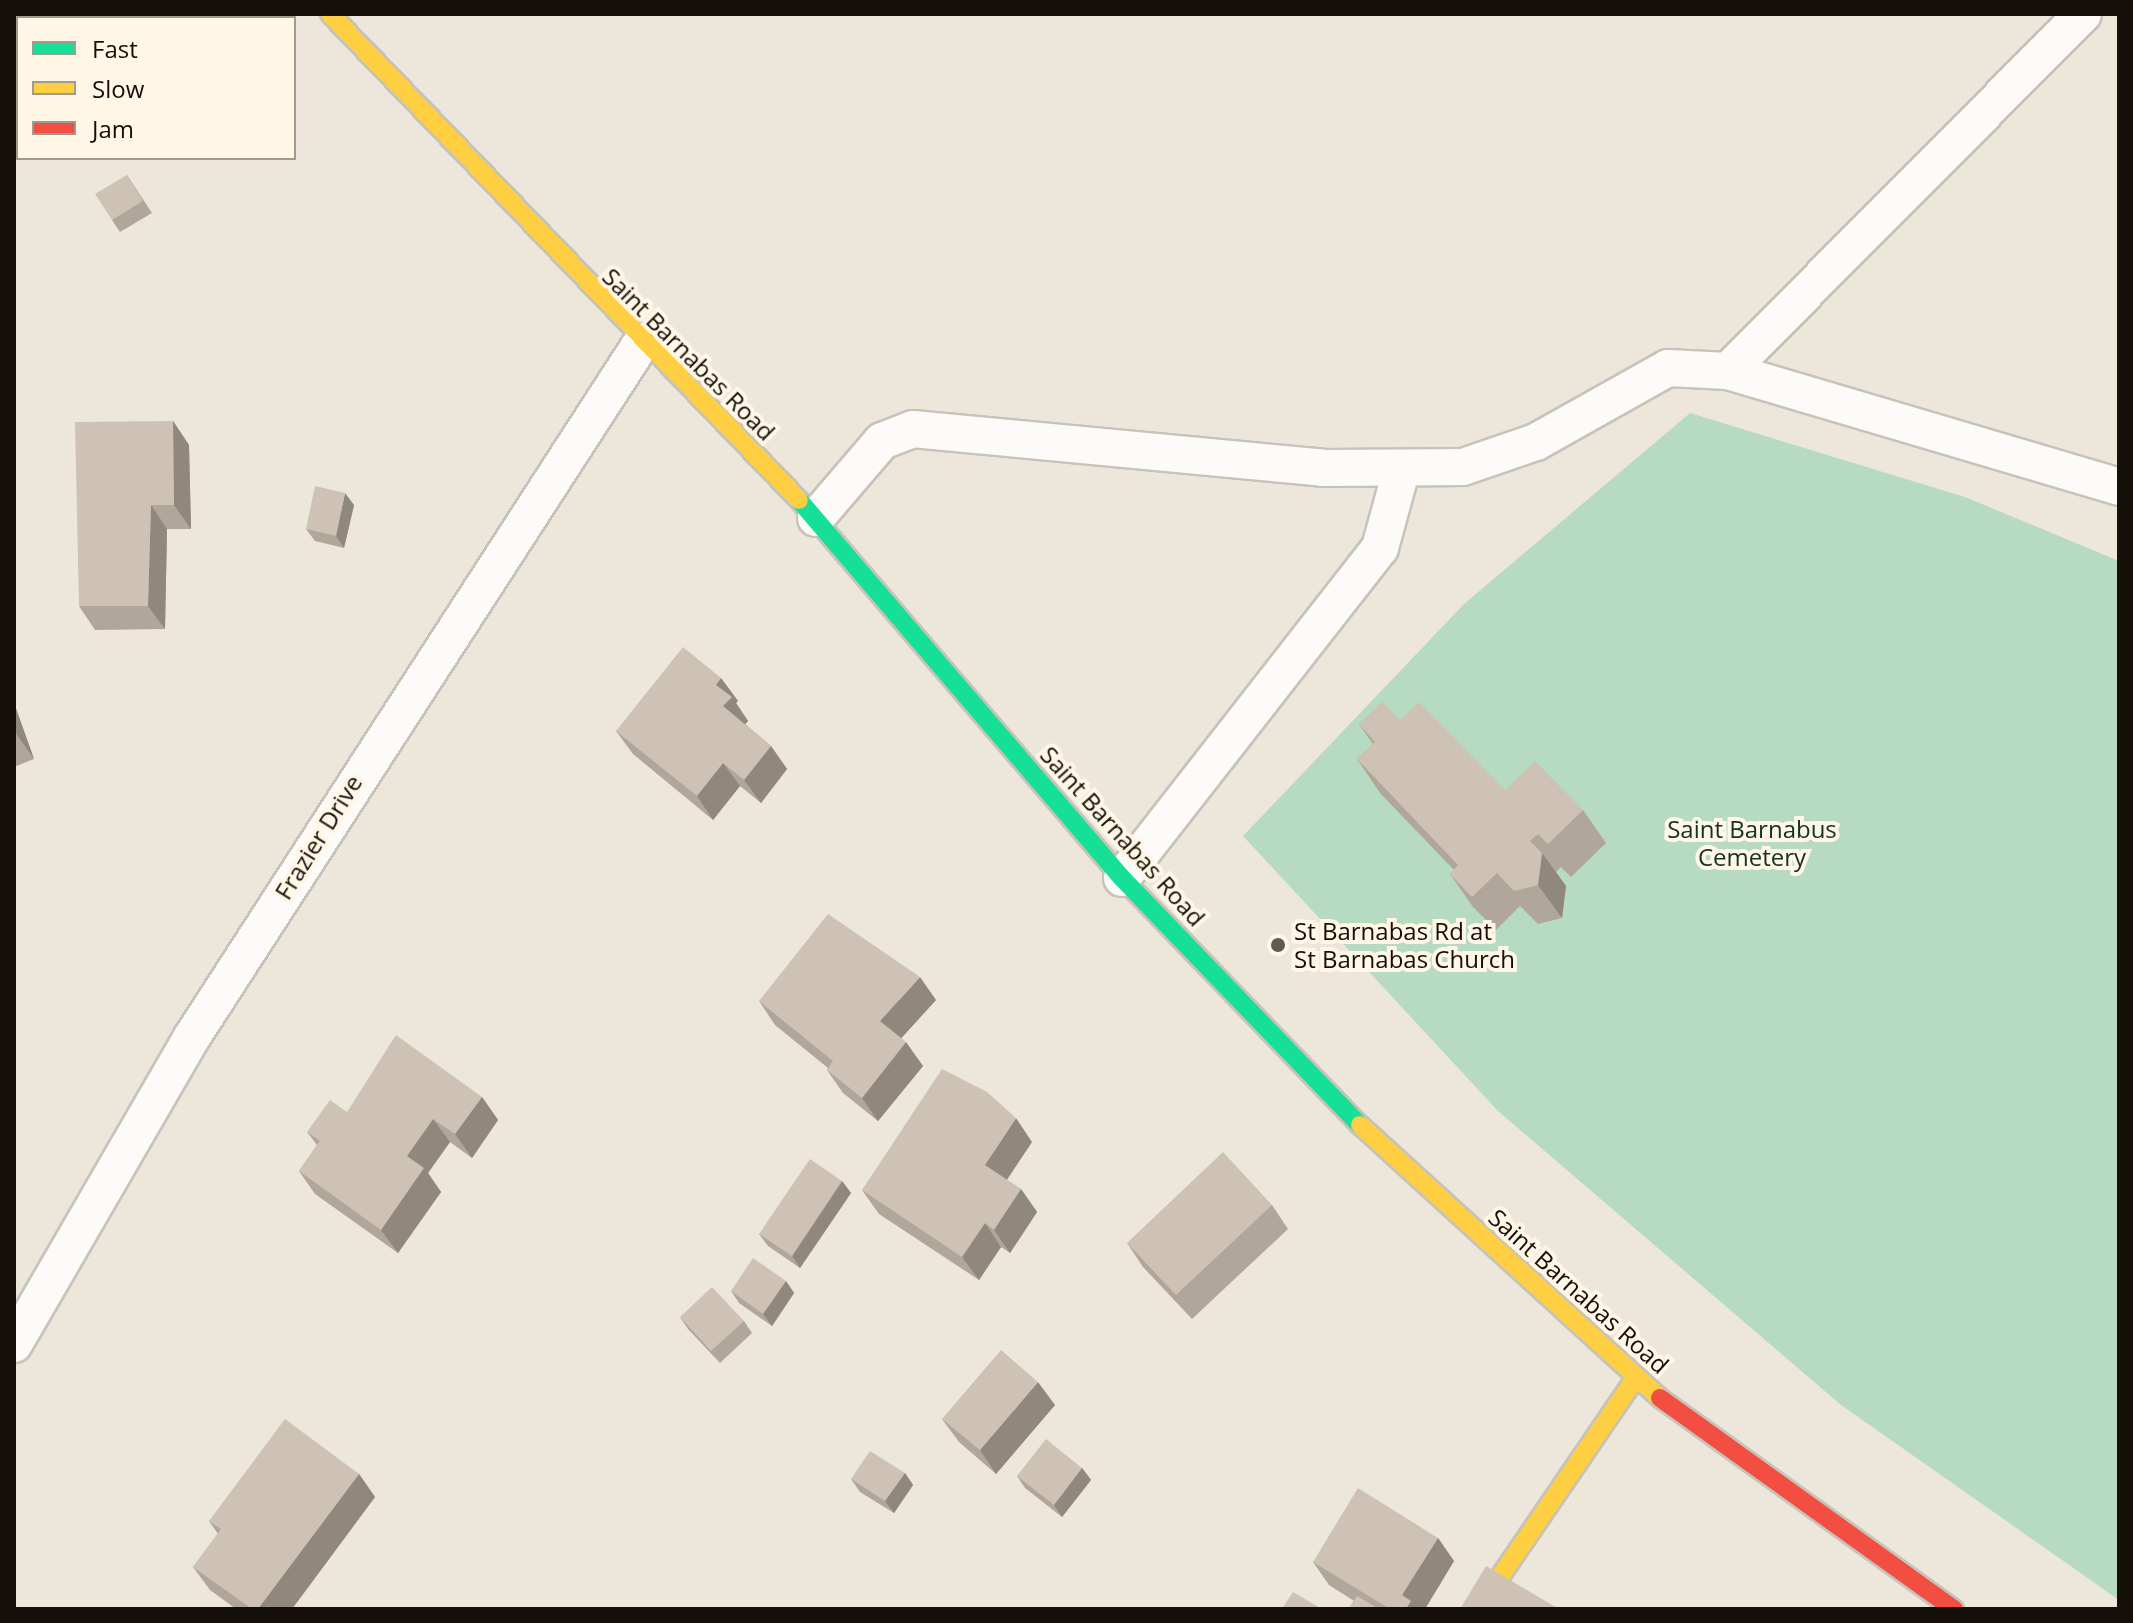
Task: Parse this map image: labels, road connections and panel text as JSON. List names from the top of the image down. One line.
{"streets":{"main road":["Saint Barnabas Road"],"lane":["Frazier Drive"]},"crossings":[["Saint Barnabas Road","Frazier Drive"]],"parks":["Saint Barnabus Cemetery"],"places":["St Barnabas Rd at St Barnabas Church"],"legend":["Fast","Slow","Jam"]}
